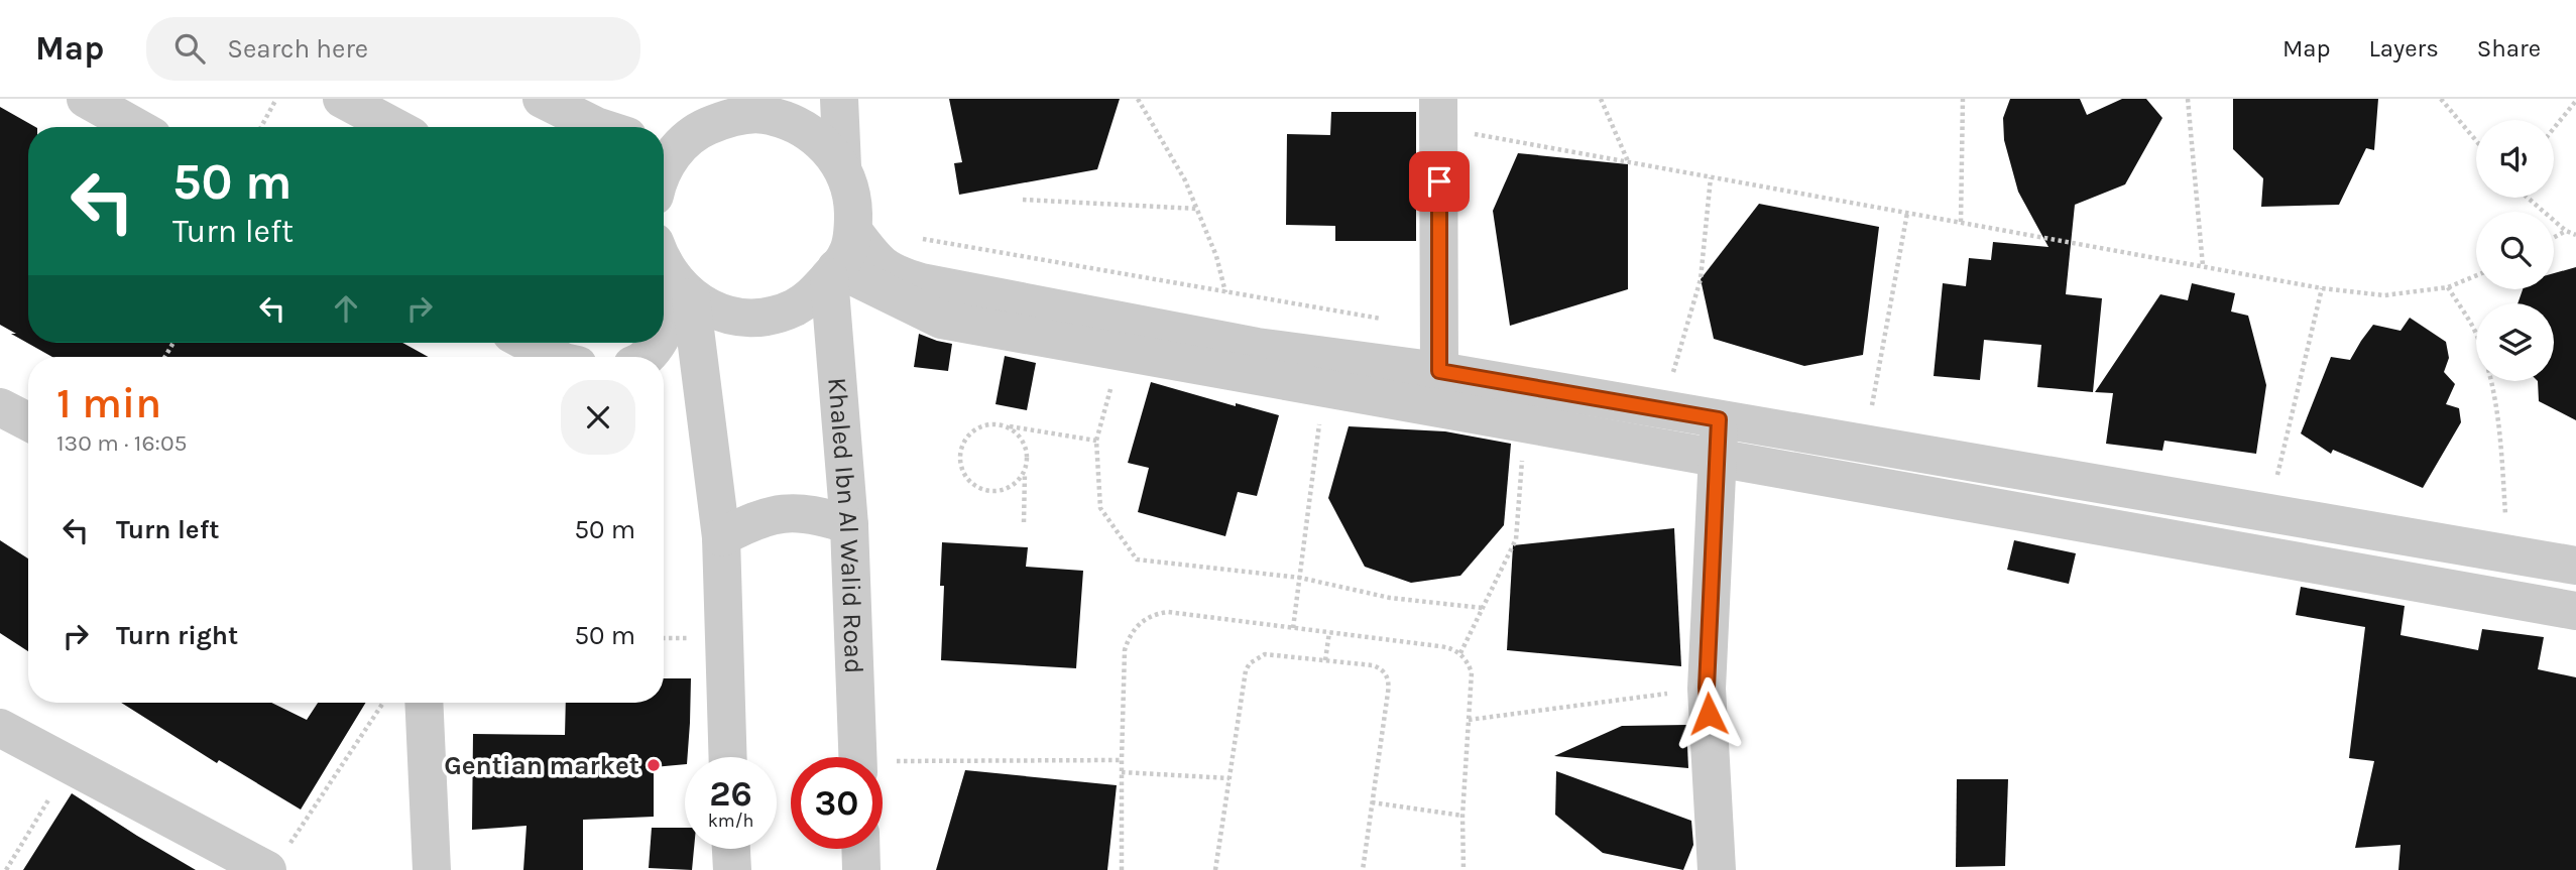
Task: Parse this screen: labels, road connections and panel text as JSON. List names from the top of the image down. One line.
{"streets":{"street":["Khaled Ibn Al Walid Road"]},"places":["Gentian market"],"page":{"header":"Map","search":"Search here","nav":["Map","Layers","Share"],"turn":["50 m","Turn left"],"heading":["1 min","130 m · 16:05"],"list":[{"name":"Turn left","value":"50 m"},{"name":"Turn right","value":"50 m"}],"speed":"26 km/h","limit":"30"}}
